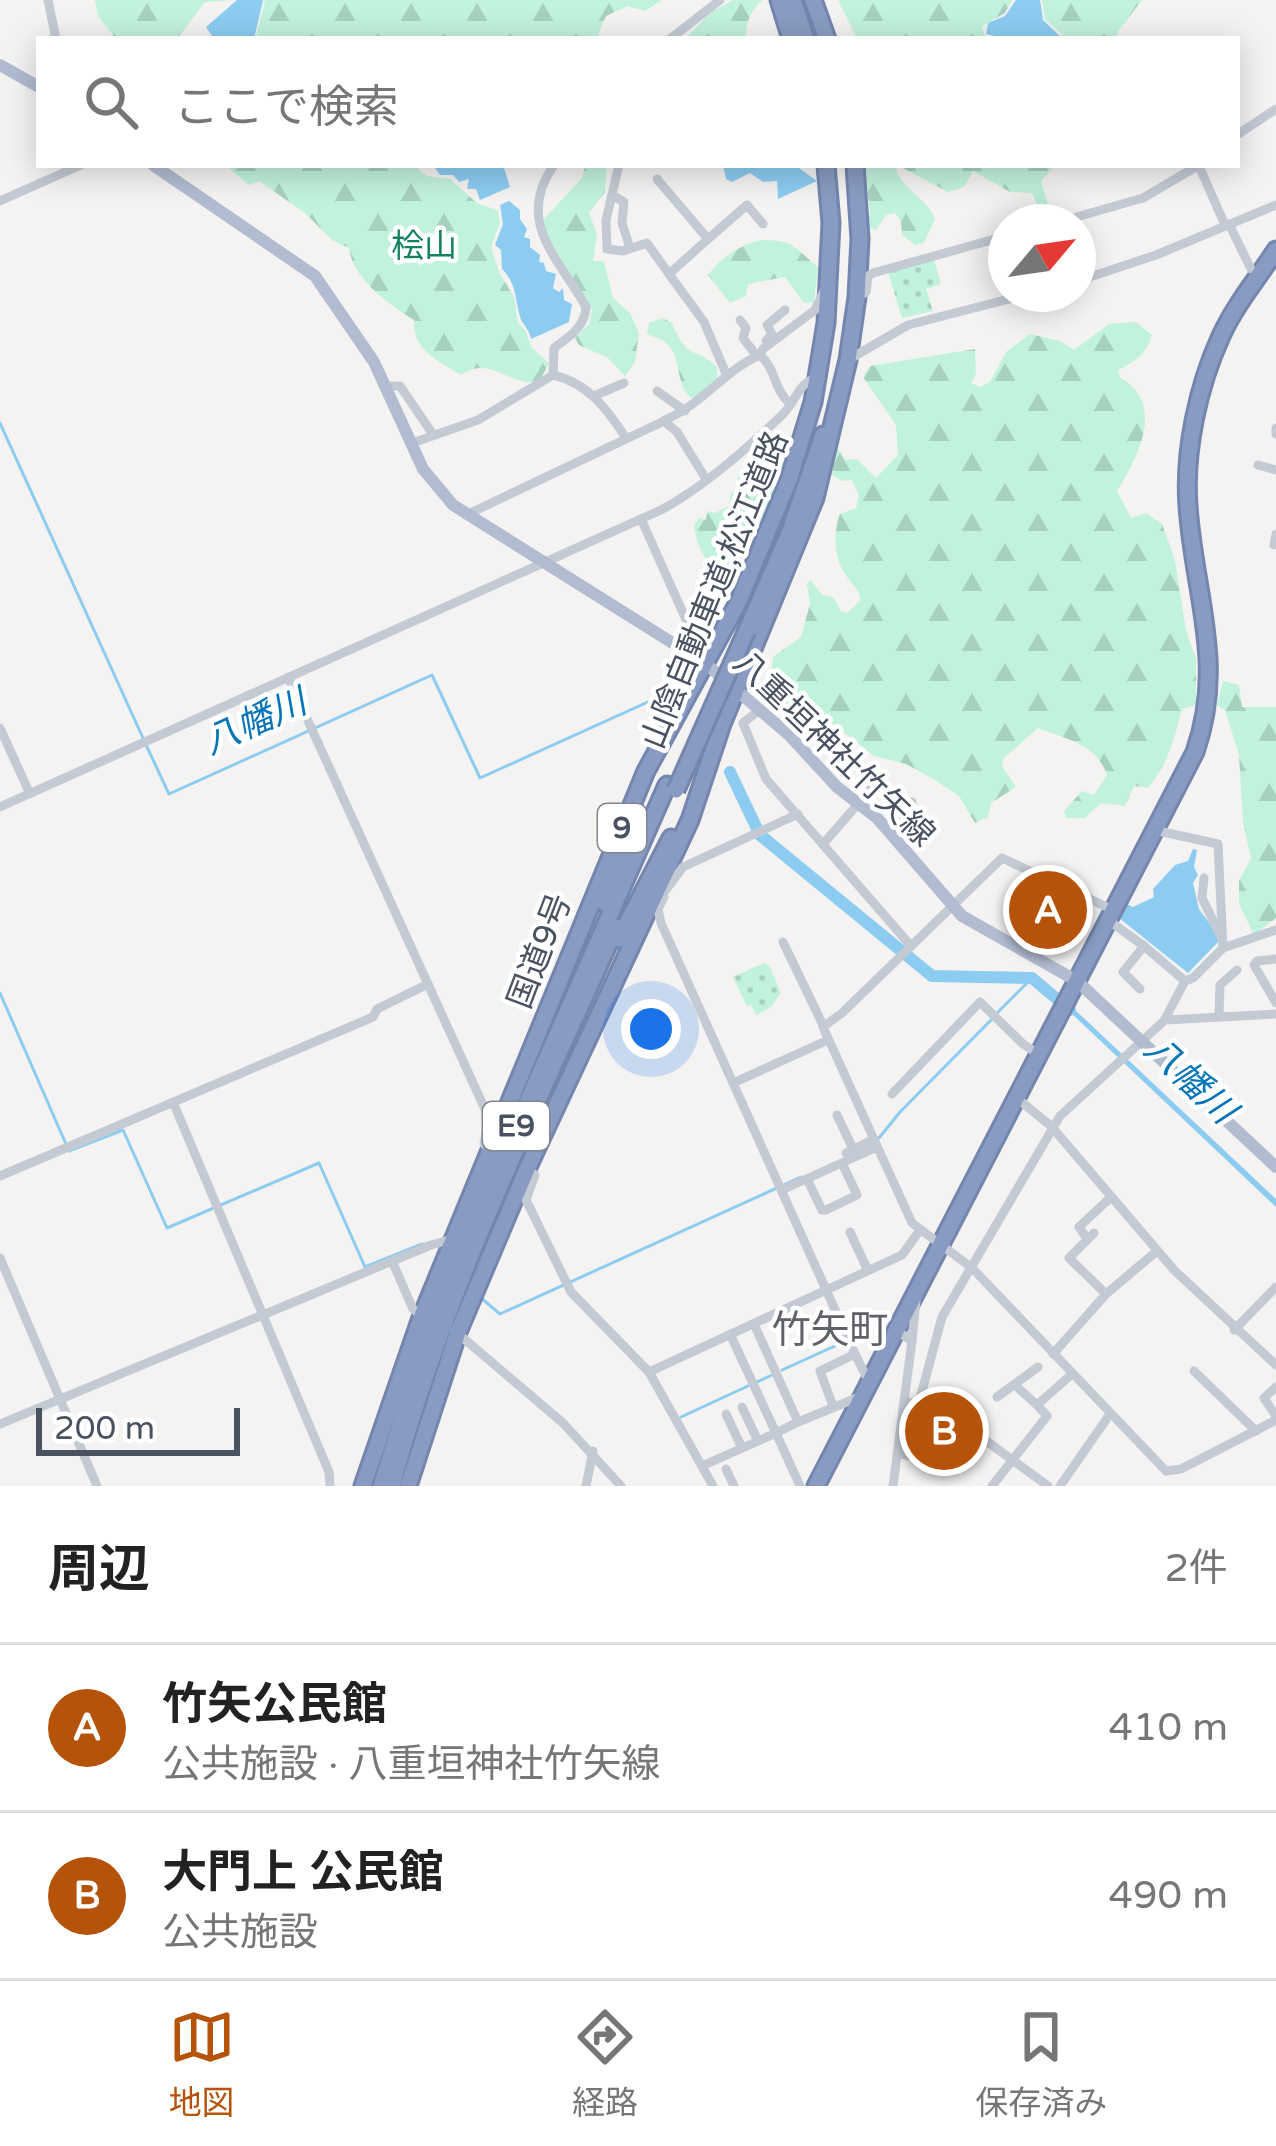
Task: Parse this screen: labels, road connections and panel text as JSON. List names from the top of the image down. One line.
{"streets":{"highway":["山陰自動車道;松江道路","9","国道9号","E9"],"main road":["八重垣神社竹矢線"]},"crossings":[["八重垣神社竹矢線","9"],["八重垣神社竹矢線","国道9号"]],"districts":["竹矢町"],"water":["八幡川"],"parks":["桧山"],"scale_bar":"200 m","north":"top right","page":{"search":"ここで検索","pins":["A","B"],"scale":"200 m","heading":["周辺","2件"],"list":[{"mark":"A","name":"竹矢公民館","note":"公共施設 · 八重垣神社竹矢線","value":"410 m"},{"mark":"B","name":"大門上 公民館","note":"公共施設","value":"490 m"}],"nav":["地図","経路","保存済み"]}}
